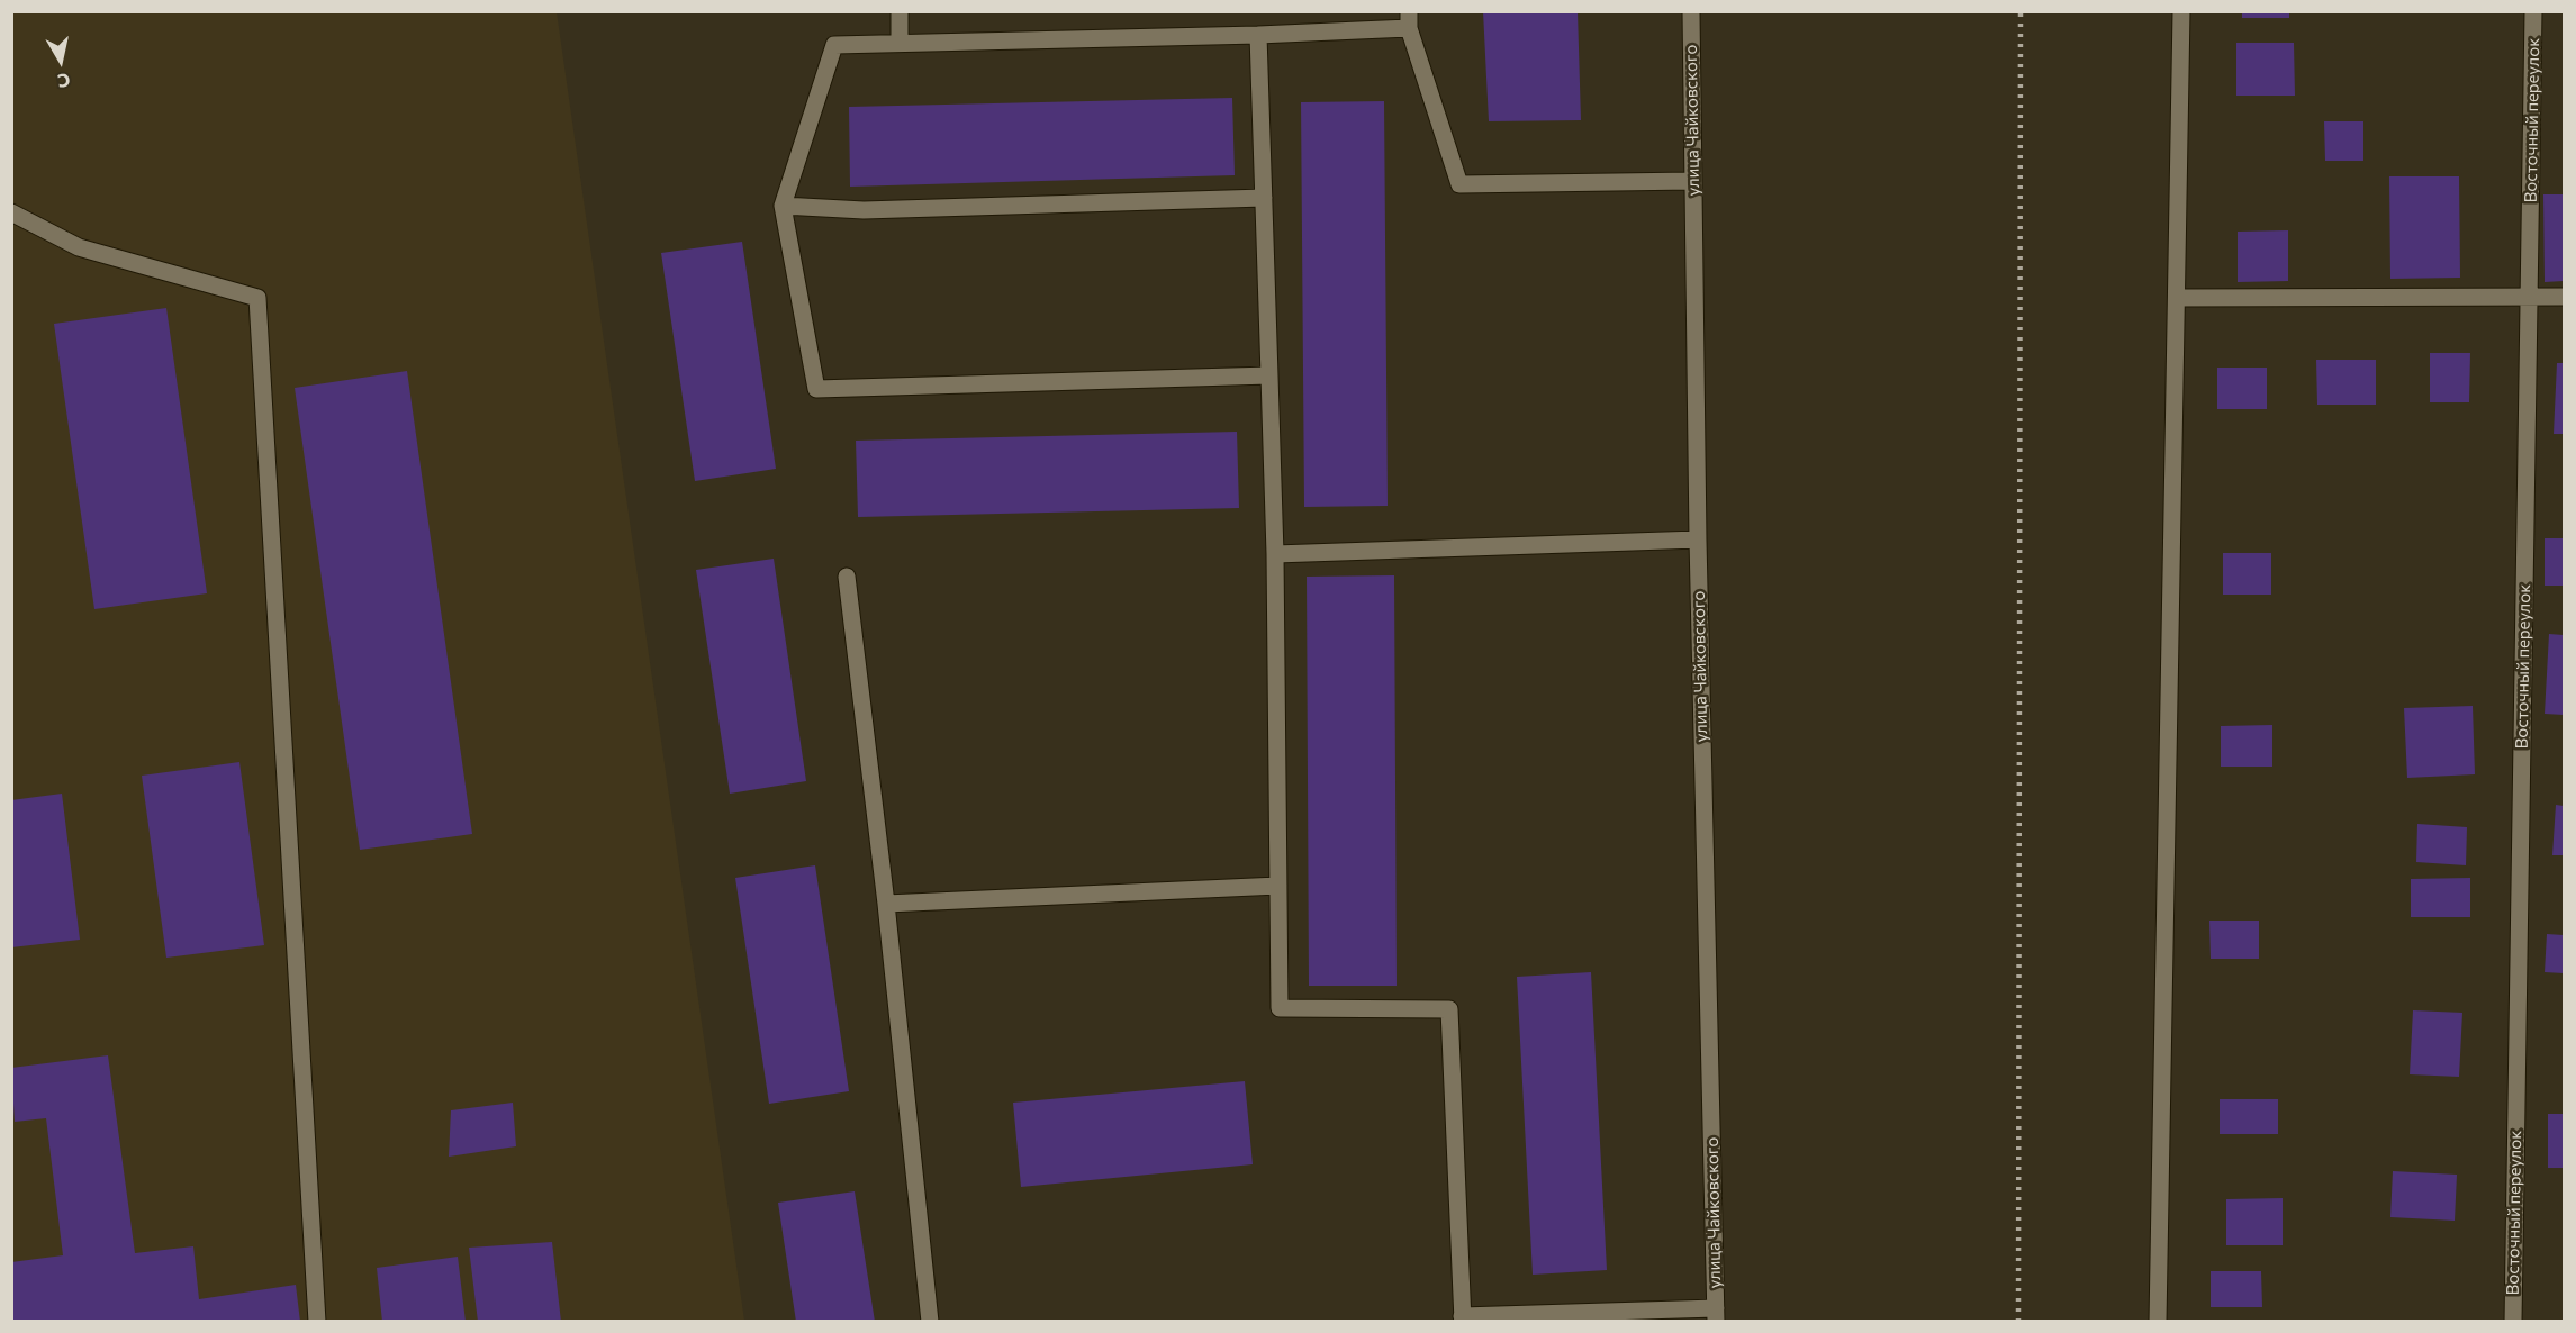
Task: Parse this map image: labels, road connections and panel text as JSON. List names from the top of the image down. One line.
{"streets":{"street":["улица Чайковского","Восточный переулок"]},"north":"bottom"}
